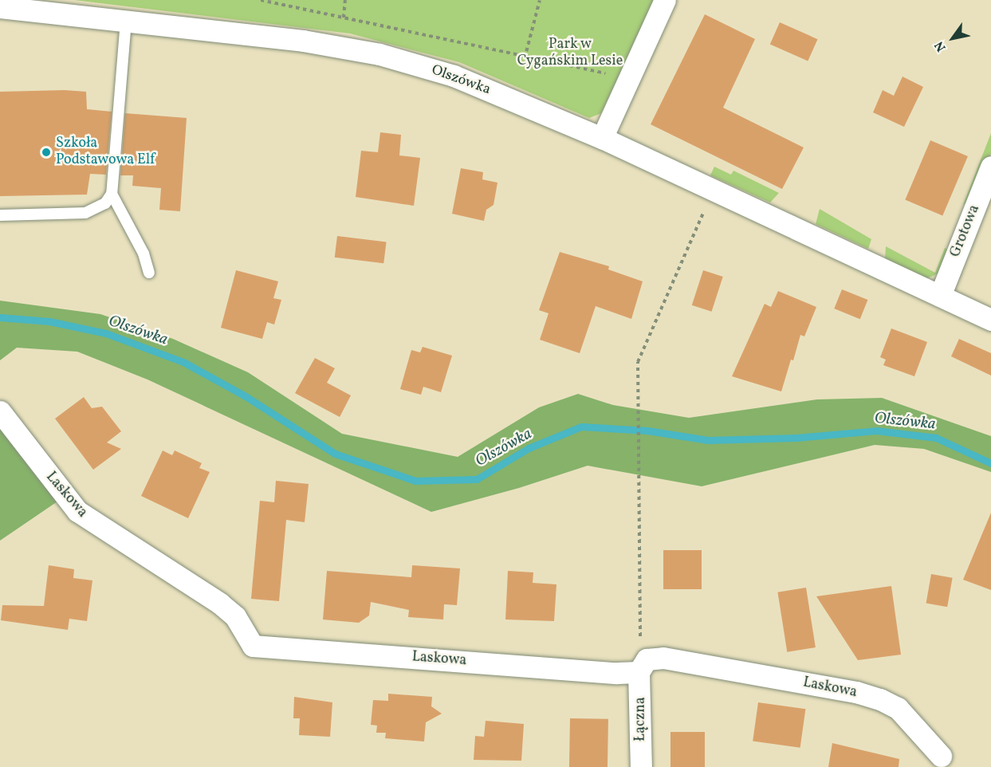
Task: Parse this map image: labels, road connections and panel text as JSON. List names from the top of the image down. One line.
{"streets":{"street":["Olszówka","Grotowa","Laskowa","Łączna"]},"crossings":[["Olszówka","Grotowa"],["Laskowa","Łączna"]],"water":["Olszówka"],"parks":["Park w Cygańskim Lesie"],"places":["Szkoła Podstawowa Elf"],"north":"bottom left"}
